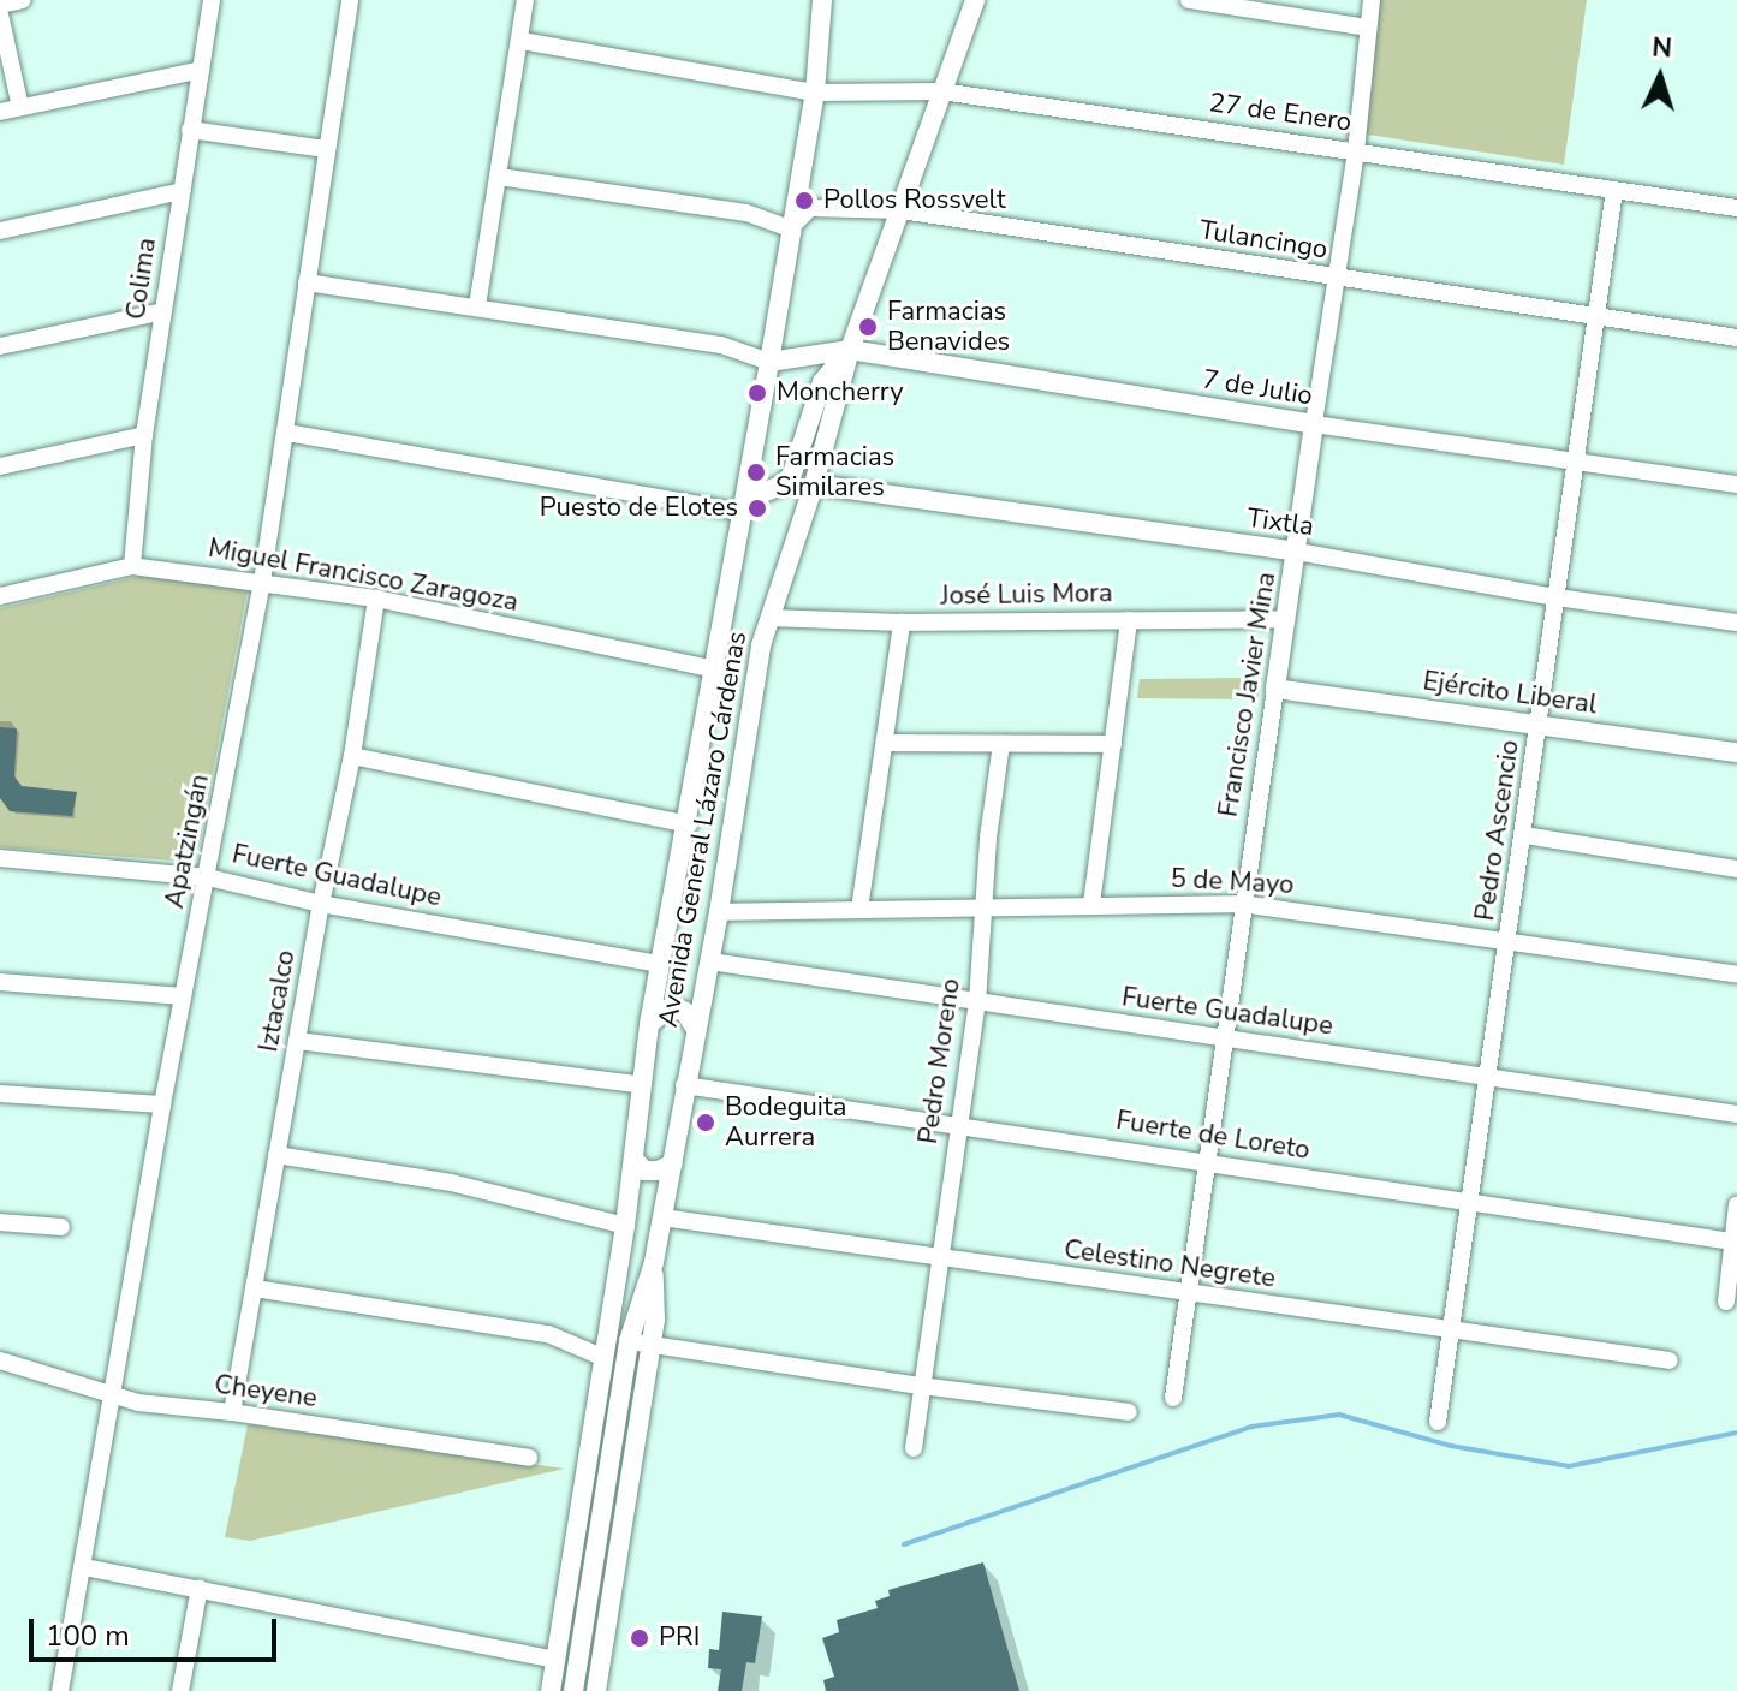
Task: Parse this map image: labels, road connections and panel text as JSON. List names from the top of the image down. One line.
{"streets":{"street":["27 de Enero","Tulancingo","Colima","7 de Julio","Tixtla","Miguel Francisco Zaragoza","José Luis Mora","Ejército Liberal","Francisco Javier Mina","Avenida General Lázaro Cárdenas","Pedro Ascencio","Apatzingán","Fuerte Guadalupe","5 de Mayo","Iztacalco","Pedro Moreno","Fuerte de Loreto","Celestino Negrete","Cheyene"]},"crossings":[["27 de Enero","Francisco Javier Mina"],["27 de Enero","Avenida General Lázaro Cárdenas"],["27 de Enero","Pedro Ascencio"],["Tulancingo","Francisco Javier Mina"],["Tulancingo","Avenida General Lázaro Cárdenas"],["Tulancingo","Pedro Ascencio"],["Colima","Miguel Francisco Zaragoza"],["7 de Julio","Francisco Javier Mina"],["7 de Julio","Avenida General Lázaro Cárdenas"],["7 de Julio","Pedro Ascencio"],["Tixtla","Francisco Javier Mina"],["Tixtla","Avenida General Lázaro Cárdenas"],["Tixtla","Pedro Ascencio"],["Miguel Francisco Zaragoza","Avenida General Lázaro Cárdenas"],["Miguel Francisco Zaragoza","Apatzingán"],["Miguel Francisco Zaragoza","Iztacalco"],["José Luis Mora","Francisco Javier Mina"],["José Luis Mora","Avenida General Lázaro Cárdenas"],["Ejército Liberal","Francisco Javier Mina"],["Ejército Liberal","Pedro Ascencio"],["Francisco Javier Mina","Fuerte Guadalupe"],["Francisco Javier Mina","5 de Mayo"],["Francisco Javier Mina","Fuerte de Loreto"],["Francisco Javier Mina","Celestino Negrete"],["Avenida General Lázaro Cárdenas","Fuerte Guadalupe"],["Avenida General Lázaro Cárdenas","5 de Mayo"],["Avenida General Lázaro Cárdenas","Fuerte de Loreto"],["Avenida General Lázaro Cárdenas","Celestino Negrete"],["Pedro Ascencio","Fuerte Guadalupe"],["Pedro Ascencio","5 de Mayo"],["Pedro Ascencio","Fuerte de Loreto"],["Pedro Ascencio","Celestino Negrete"],["Apatzingán","Fuerte Guadalupe"],["Apatzingán","Cheyene"],["Fuerte Guadalupe","Iztacalco"],["Fuerte Guadalupe","Pedro Moreno"],["5 de Mayo","Pedro Moreno"],["Iztacalco","Cheyene"],["Pedro Moreno","Fuerte de Loreto"],["Pedro Moreno","Celestino Negrete"]],"places":["Pollos Rossvelt","Farmacias Benavides","Moncherry","Farmacias Similares","Puesto de Elotes","Bodeguita Aurrera","PRI"],"scale_bar":"100 m","north":"top"}
